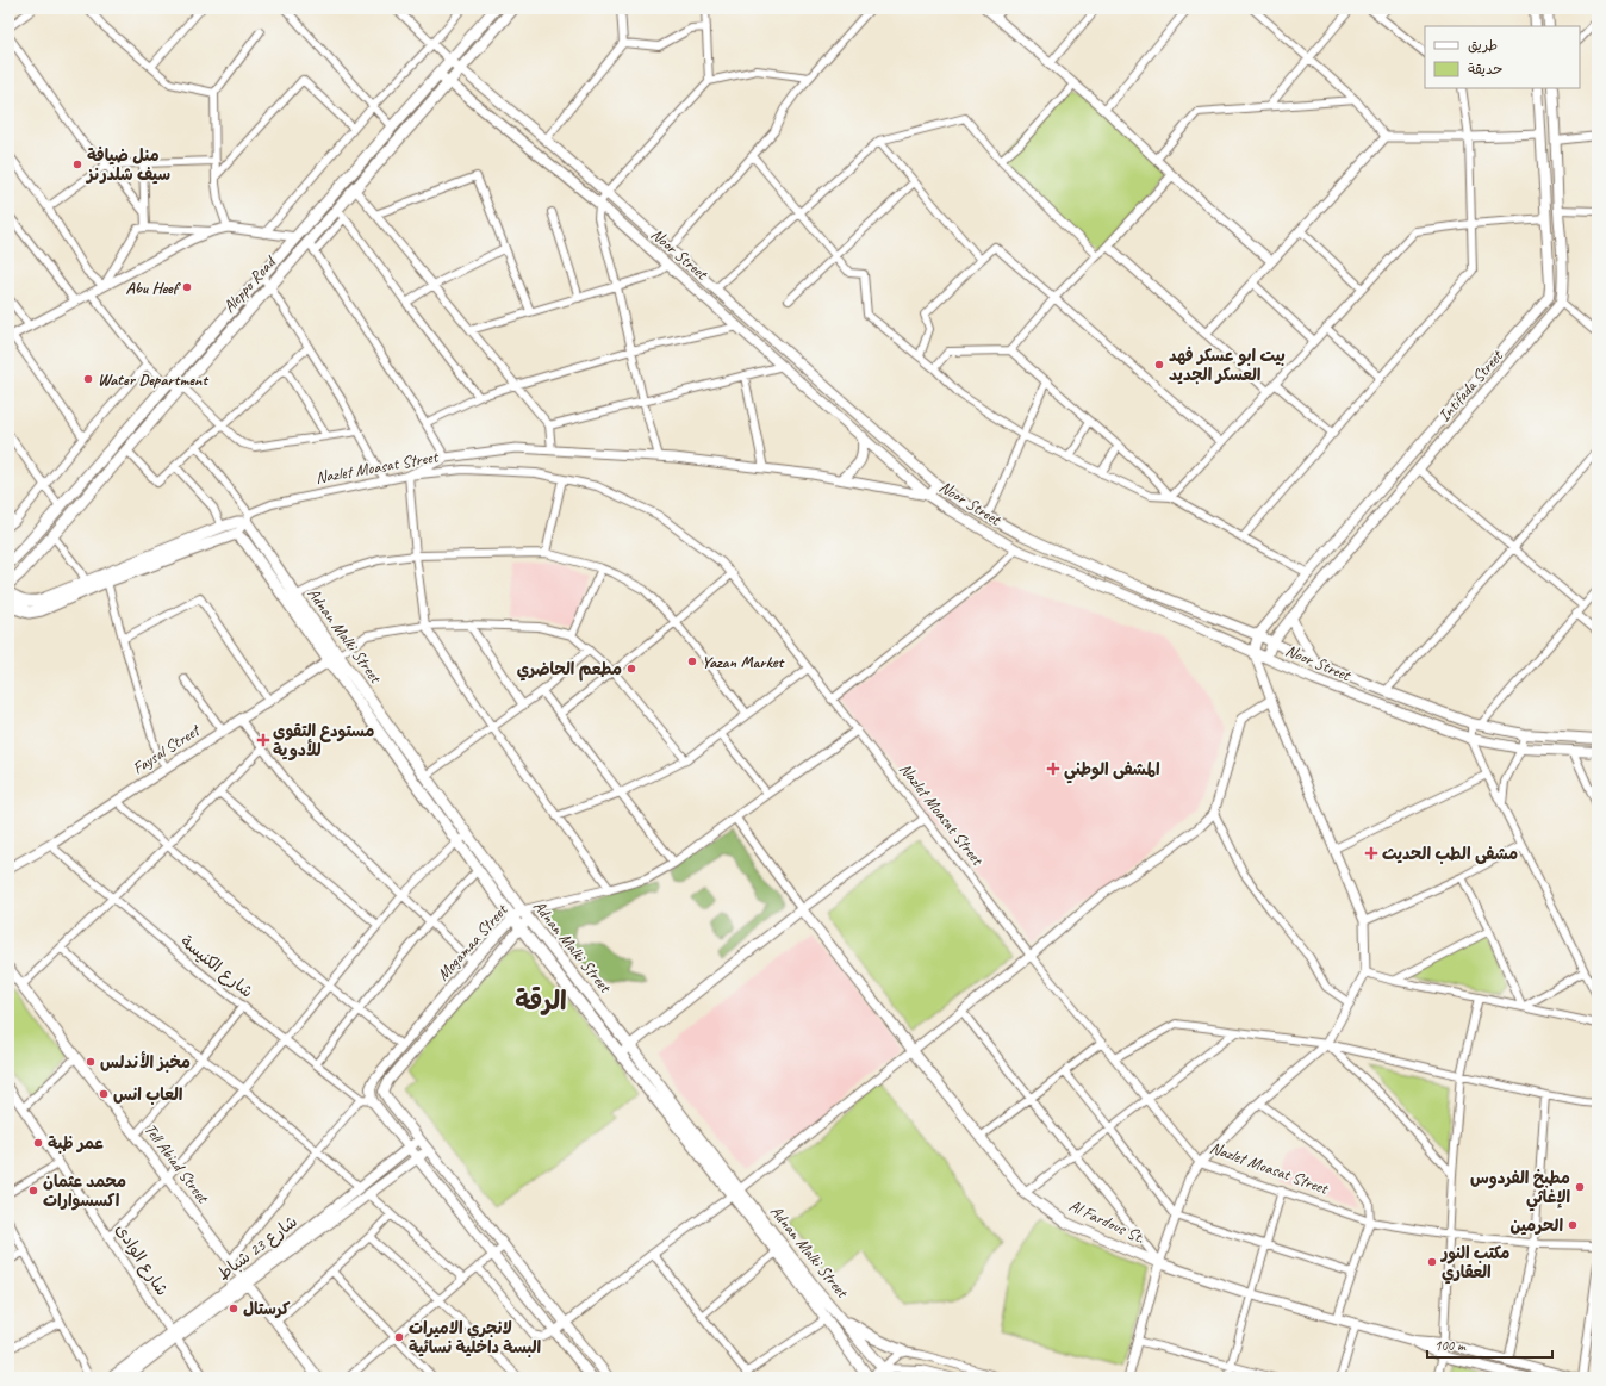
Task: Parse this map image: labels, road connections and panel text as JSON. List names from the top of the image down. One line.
{"streets":{"main road":["Noor Street","Aleppo Road","Intifada Street","Nazlet Moasat Street","Adnan Malki Street","Faysal Street","Mogamaa Street","Tell Abiad Street","Al Fardous St.","شارع 23 شباط"],"street":["شارع الكنيسة","شارع الوادى"]},"crossings":[["Noor Street","Aleppo Road"],["Noor Street","Intifada Street"],["Nazlet Moasat Street","Adnan Malki Street"],["Adnan Malki Street","Faysal Street"],["Adnan Malki Street","Mogamaa Street"],["Faysal Street","شارع الكنيسة"],["Mogamaa Street","شارع 23 شباط"],["Tell Abiad Street","شارع 23 شباط"],["شارع 23 شباط","شارع الوادى"]],"districts":["الرقة"],"places":{"other":["منل ضيافة سيف شلدرنز","Abu Heef","بيت ابو عسكر فهد العسكر الجديد","Water Department","Yazan Market","مطعم الحاضري","مخبز الأندلس","العاب انس","عمر ظبة","مطبخ الفردوس الإغاثي","محمد عثمان اكسسوارات","الحرمين","مكتب النور العقاري","كرستال","لانجري الاميرات البسة داخلية نسائية"],"health":["مستودع التقوى للأدوية","المشفى الوطني","مشفى الطب الحديث"]},"legend":["طريق","حديقة"],"scale_bar":"100 m"}
